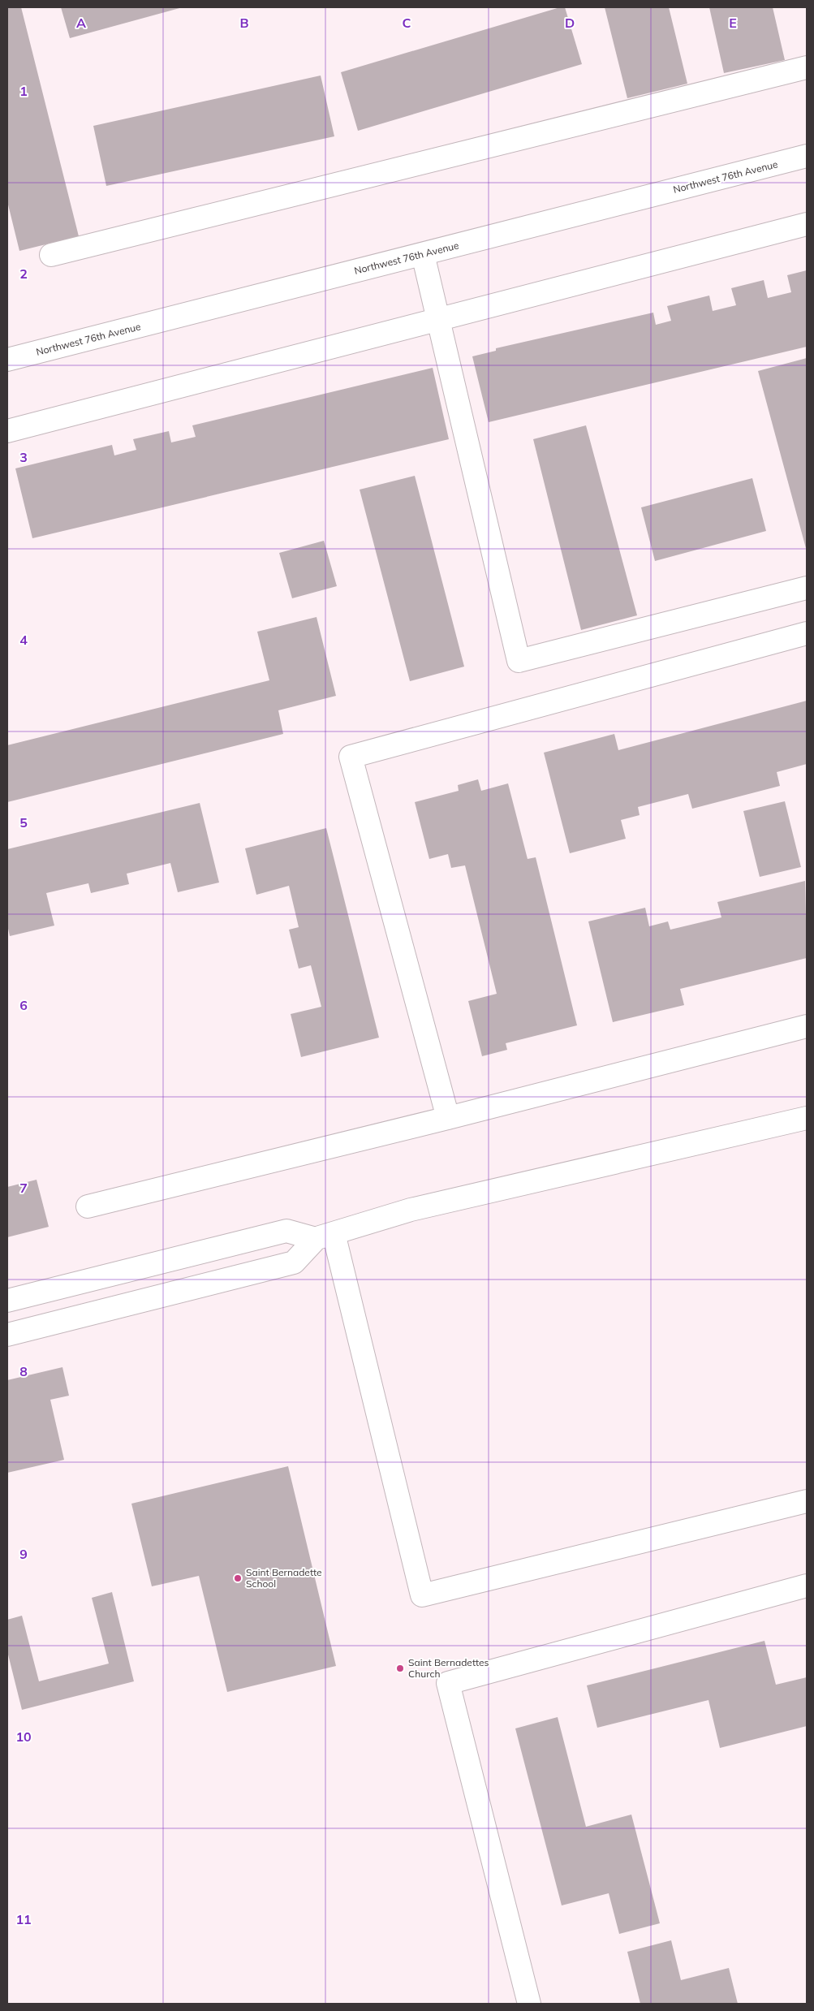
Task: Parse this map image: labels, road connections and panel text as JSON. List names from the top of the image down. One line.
{"streets":{"street":["Northwest 76th Avenue"]},"places":["Saint Bernadette School","Saint Bernadettes Church"],"grid":{"columns":["A","B","C","D","E"],"rows":["1","2","3","4","5","6","7","8","9","10","11"]}}
